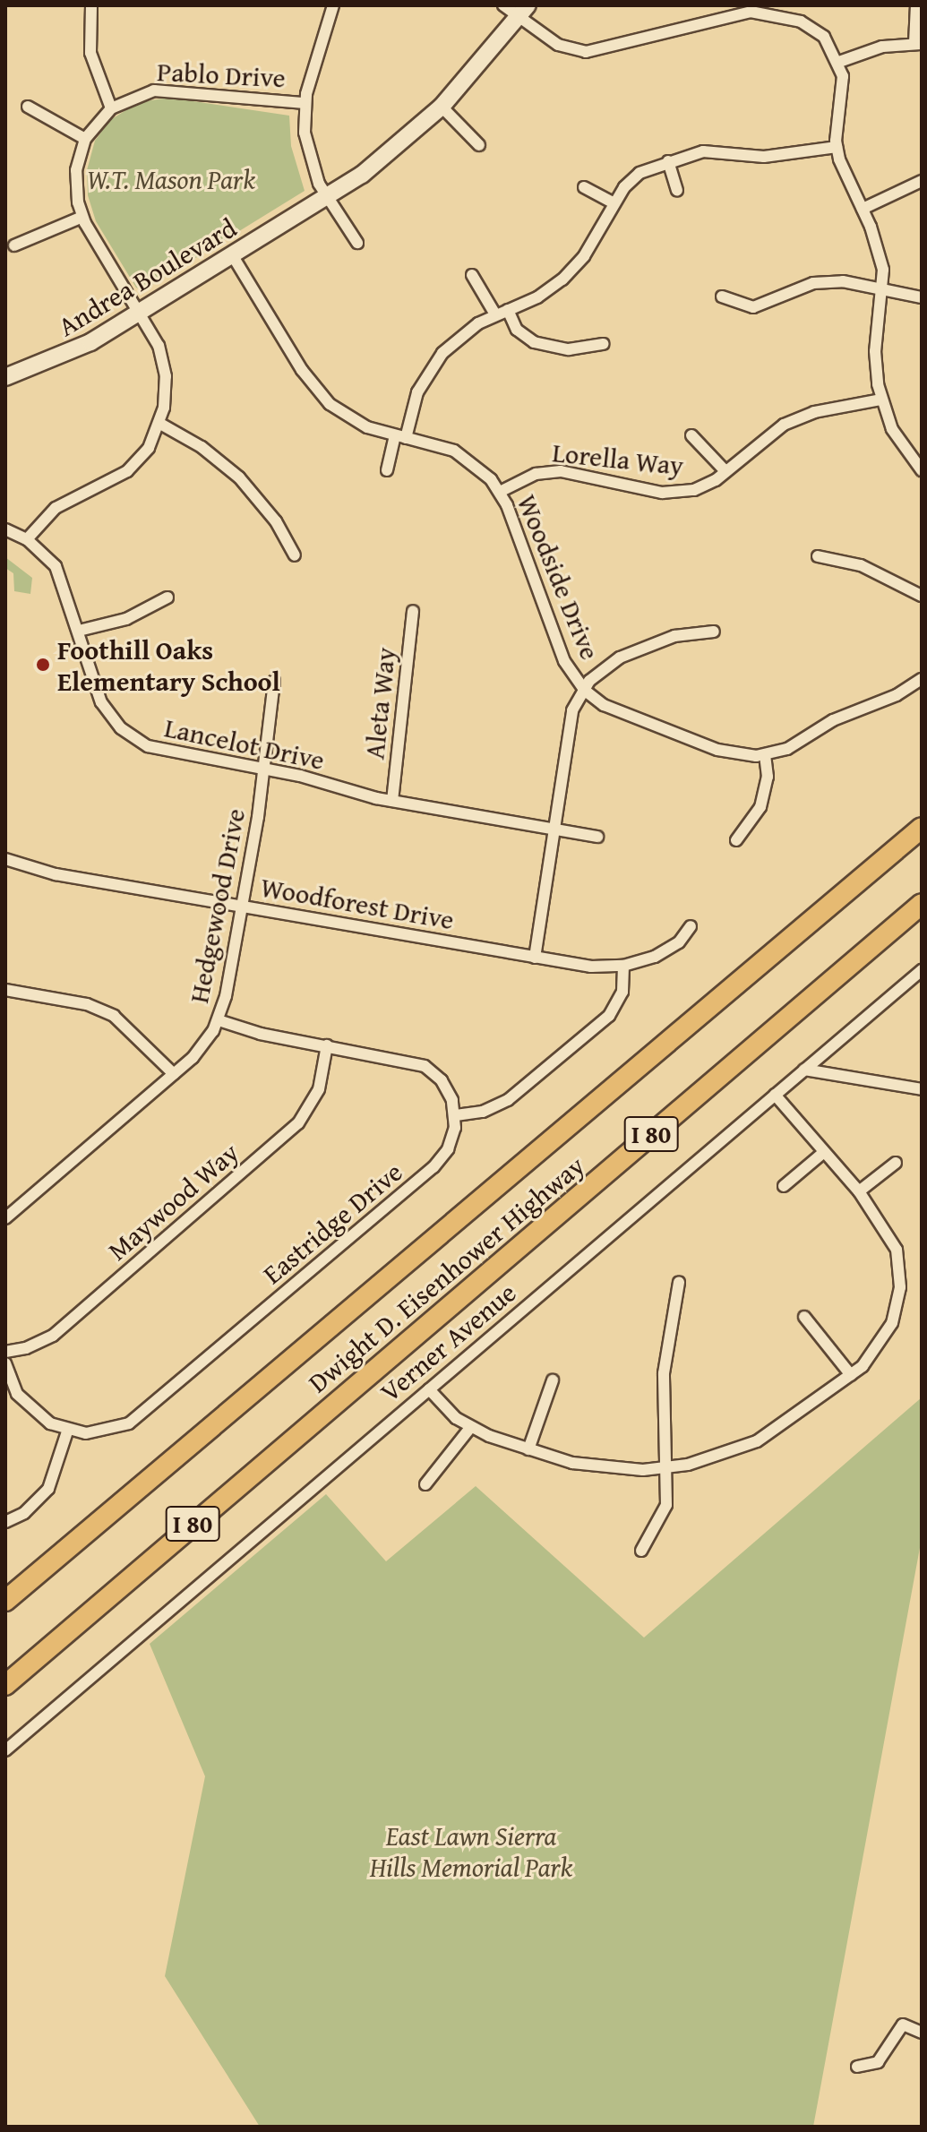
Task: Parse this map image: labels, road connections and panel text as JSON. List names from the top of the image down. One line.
{"streets":{"highway":["I 80","Dwight D. Eisenhower Highway"],"street":["Pablo Drive","Andrea Boulevard","Lorella Way","Woodside Drive","Aleta Way","Lancelot Drive","Woodforest Drive","Hedgewood Drive","Maywood Way","Eastridge Drive","Verner Avenue"]},"crossings":[["Pablo Drive","Andrea Boulevard"],["Pablo Drive","Lancelot Drive"],["Andrea Boulevard","Woodside Drive"],["Lorella Way","Woodside Drive"],["Woodside Drive","Lancelot Drive"],["Woodside Drive","Woodforest Drive"],["Aleta Way","Lancelot Drive"],["Lancelot Drive","Hedgewood Drive"],["Woodforest Drive","Hedgewood Drive"]],"parks":["W.T. Mason Park","East Lawn Sierra Hills Memorial Park"],"places":["Foothill Oaks Elementary School"]}
